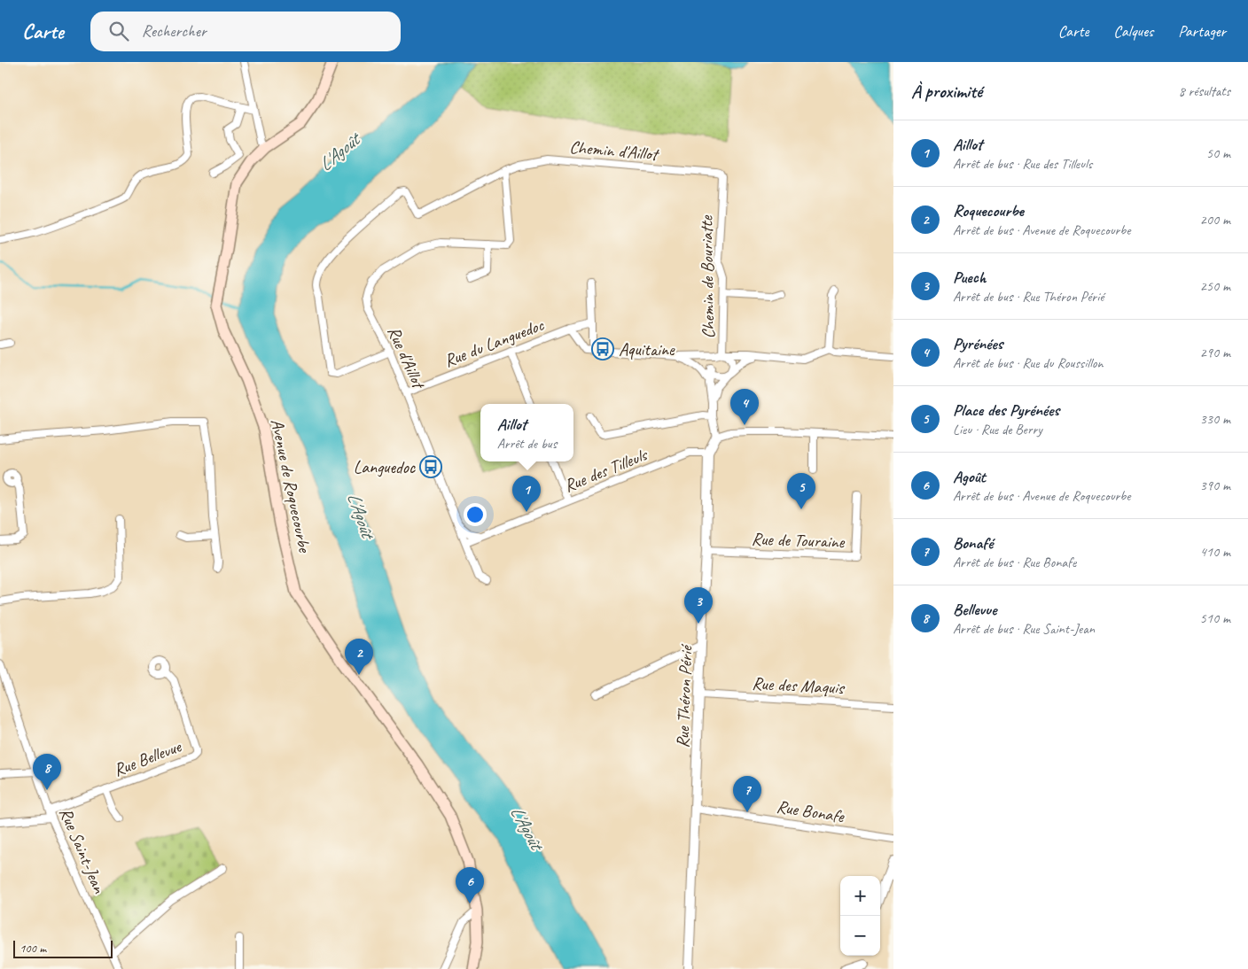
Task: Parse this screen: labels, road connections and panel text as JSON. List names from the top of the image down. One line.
{"streets":{"main road":["Avenue de Roquecourbe"],"street":["Chemin d'Aillot","Chemin de Bouriatte","Rue du Languedoc","Rue d'Aillot","Rue des Tilleuls","Rue de Touraine","Rue des Maquis","Rue Théron Périé","Rue Bellevue","Rue Bonafe","Rue Saint-Jean"]},"crossings":[["Chemin d'Aillot","Chemin de Bouriatte"],["Chemin d'Aillot","Rue d'Aillot"],["Rue du Languedoc","Rue d'Aillot"],["Rue d'Aillot","Rue des Tilleuls"],["Rue des Tilleuls","Rue Théron Périé"],["Rue de Touraine","Rue Théron Périé"],["Rue des Maquis","Rue Théron Périé"],["Rue Théron Périé","Rue Bonafe"],["Rue Bellevue","Rue Saint-Jean"]],"water":["L'Agoût"],"places":{"bus stop":["Aquitaine","Languedoc"]},"scale_bar":"100 m","page":{"header":"Carte","search":"Rechercher","nav":["Carte","Calques","Partager"],"heading":["À proximité","8 résultats"],"list":[{"mark":"1","name":"Aillot","note":"Arrêt de bus · Rue des Tilleuls","value":"50 m"},{"mark":"2","name":"Roquecourbe","note":"Arrêt de bus · Avenue de Roquecourbe","value":"200 m"},{"mark":"3","name":"Puech","note":"Arrêt de bus · Rue Théron Périé","value":"250 m"},{"mark":"4","name":"Pyrénées","note":"Arrêt de bus · Rue du Roussillon","value":"290 m"},{"mark":"5","name":"Place des Pyrénées","note":"Lieu · Rue de Berry","value":"330 m"},{"mark":"6","name":"Agoût","note":"Arrêt de bus · Avenue de Roquecourbe","value":"390 m"},{"mark":"7","name":"Bonafé","note":"Arrêt de bus · Rue Bonafe","value":"410 m"},{"mark":"8","name":"Bellevue","note":"Arrêt de bus · Rue Saint-Jean","value":"510 m"}],"pins":["4","5","1","3","2","8","7","6"],"popup":["Aillot","Arrêt de bus"],"map_buttons":["+","−"],"scale":"100 m"}}
